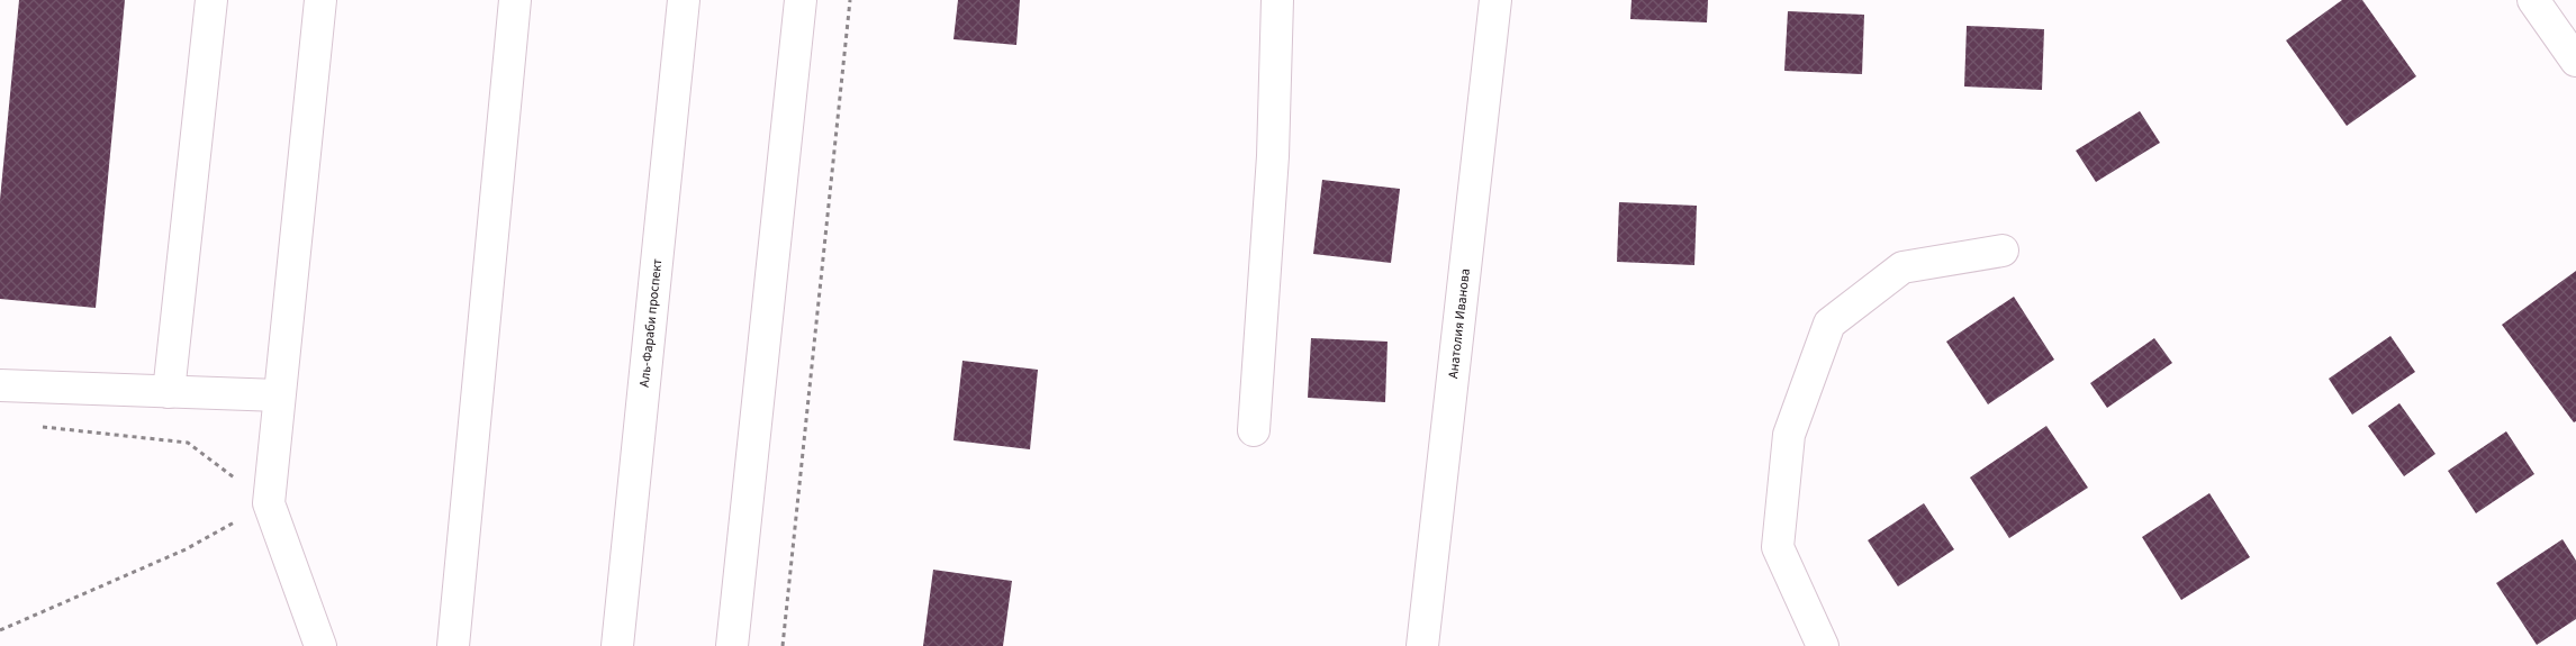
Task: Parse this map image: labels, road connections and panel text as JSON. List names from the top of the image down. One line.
{"streets":{"street":["Аль-Фараби проспект","Анатолия Иванова"]}}
